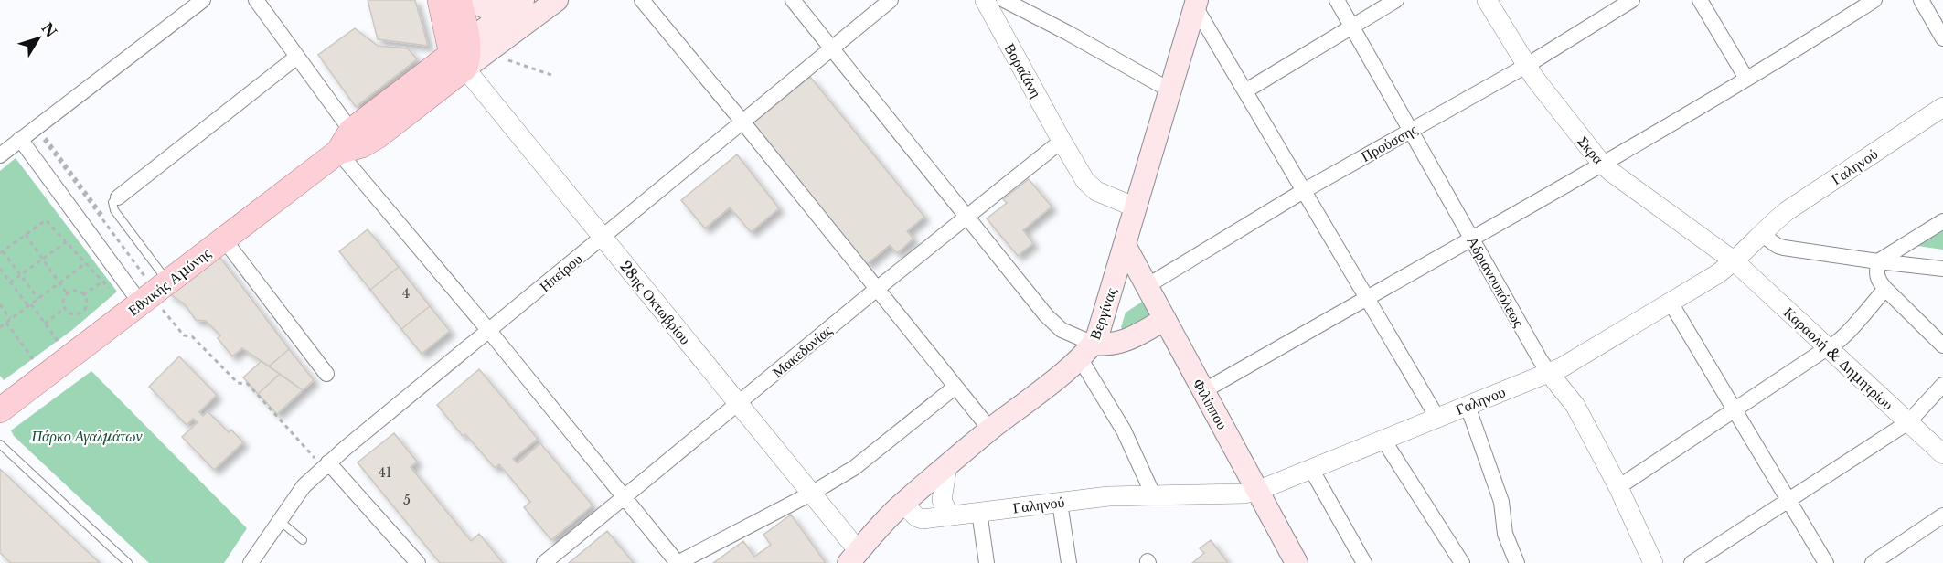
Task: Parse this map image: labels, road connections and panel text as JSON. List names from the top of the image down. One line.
{"streets":{"main road":["Εθνικής Αμύνης","Βεργίνας","Φιλίππου"],"street":["Βοραζάνη","Προύσσης","Σκρα","Γαληνού","Ηπείρου","Αδριανουπόλεως","28ης Οκτωβρίου","Μακεδονίας","Καραολή & Δημητρίου"]},"crossings":[["Βοραζάνη","Βεργίνας"],["Βοραζάνη","Μακεδονίας"],["Προύσσης","Σκρα"],["Προύσσης","Αδριανουπόλεως"],["Προύσσης","Φιλίππου"],["Σκρα","Γαληνού"],["Σκρα","Καραολή & Δημητρίου"],["Γαληνού","Αδριανουπόλεως"],["Γαληνού","Καραολή & Δημητρίου"],["Γαληνού","Φιλίππου"],["Ηπείρου","28ης Οκτωβρίου"],["Εθνικής Αμύνης","28ης Οκτωβρίου"],["28ης Οκτωβρίου","Μακεδονίας"],["Βεργίνας","Φιλίππου"]],"parks":["Πάρκο Αγαλμάτων"],"house_numbers":["4","41","5"],"north":"top right"}
